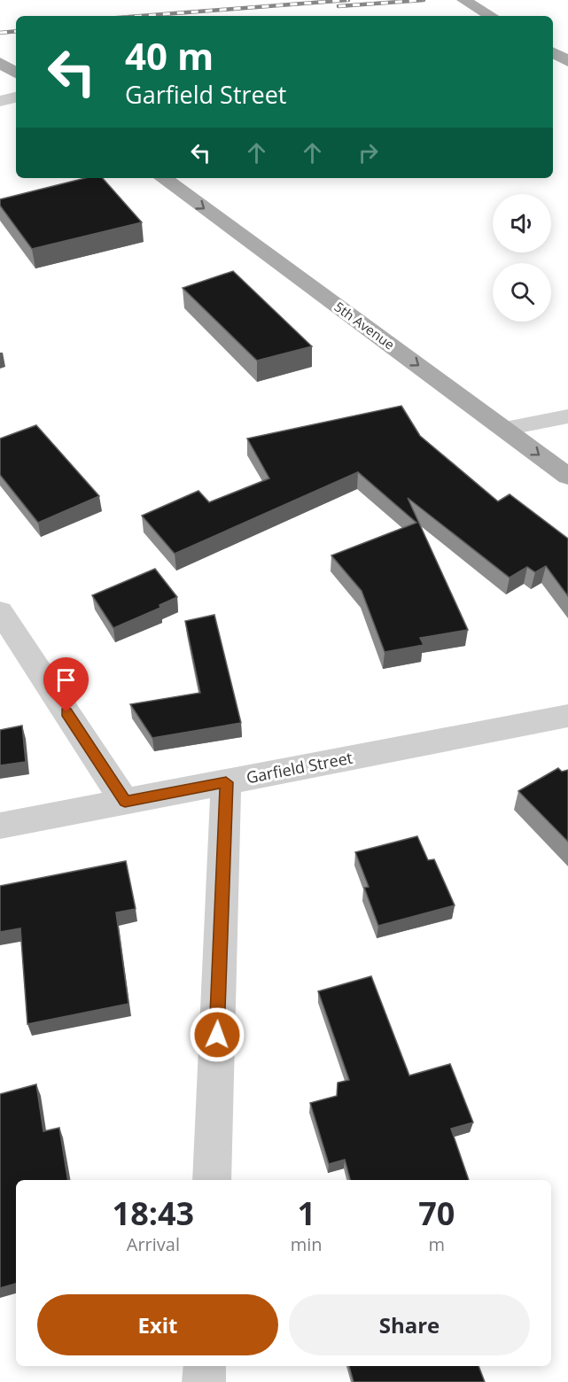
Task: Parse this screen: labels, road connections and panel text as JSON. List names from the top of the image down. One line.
{"streets":{"main road":["5th Avenue"],"street":["Garfield Street"]},"one_way":["5th Avenue"],"page":{"turn":["40 m","Garfield Street"],"eta":["18:43","Arrival","1","min","70","m"],"buttons":["Exit","Share"]}}
